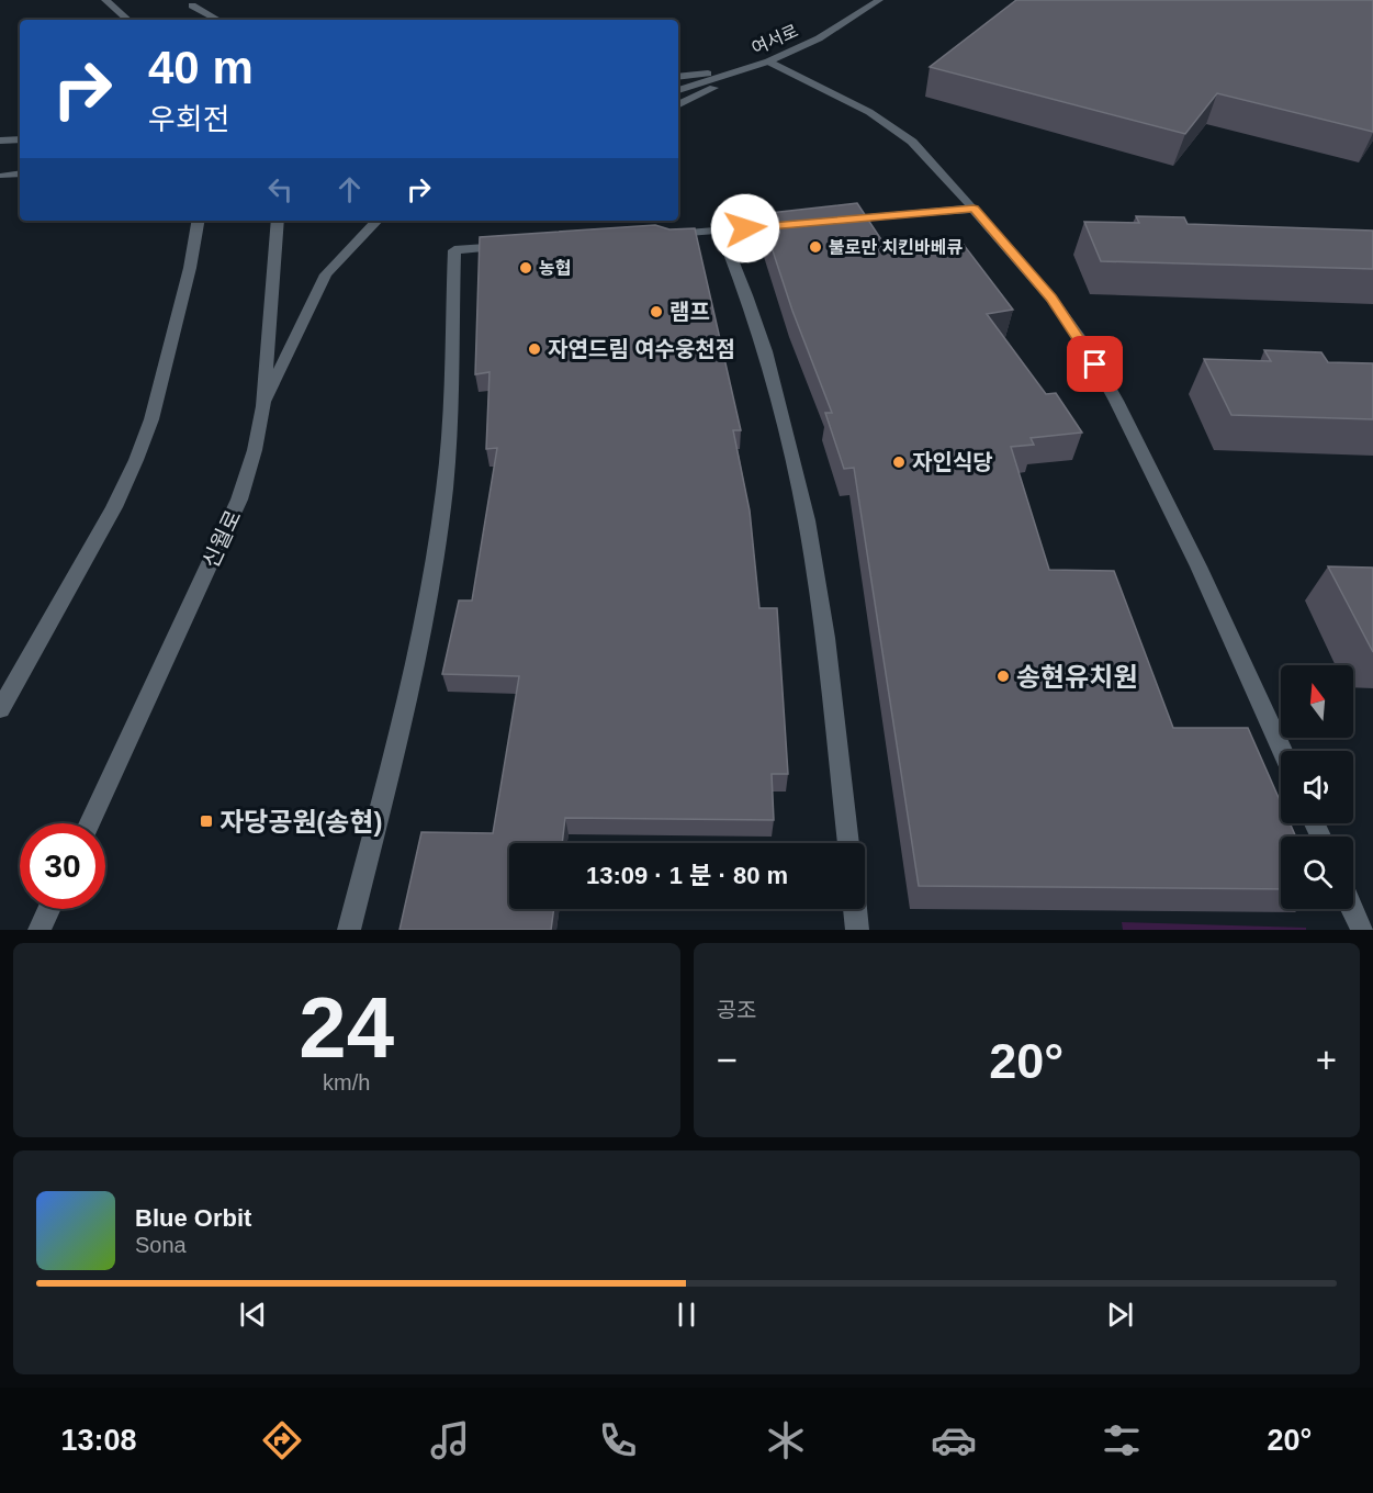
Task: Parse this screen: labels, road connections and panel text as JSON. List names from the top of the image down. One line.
{"streets":{"street":["여서로","신월로"]},"places":{"other":["불로만 치킨바베큐","농협","램프","자연드림 여수웅천점","자인식당","송현유치원"],"transit":["자당공원(송현)"]},"north":"top","page":{"turn":["40 m","우회전"],"limit":"30","trip":"13:09 · 1 분 · 80 m","tile":[["24","km/h"],"공조"],"heat":["−","20°","+"],"song":["Blue Orbit","Sona"],"tabs":["13:08","20°"]}}
